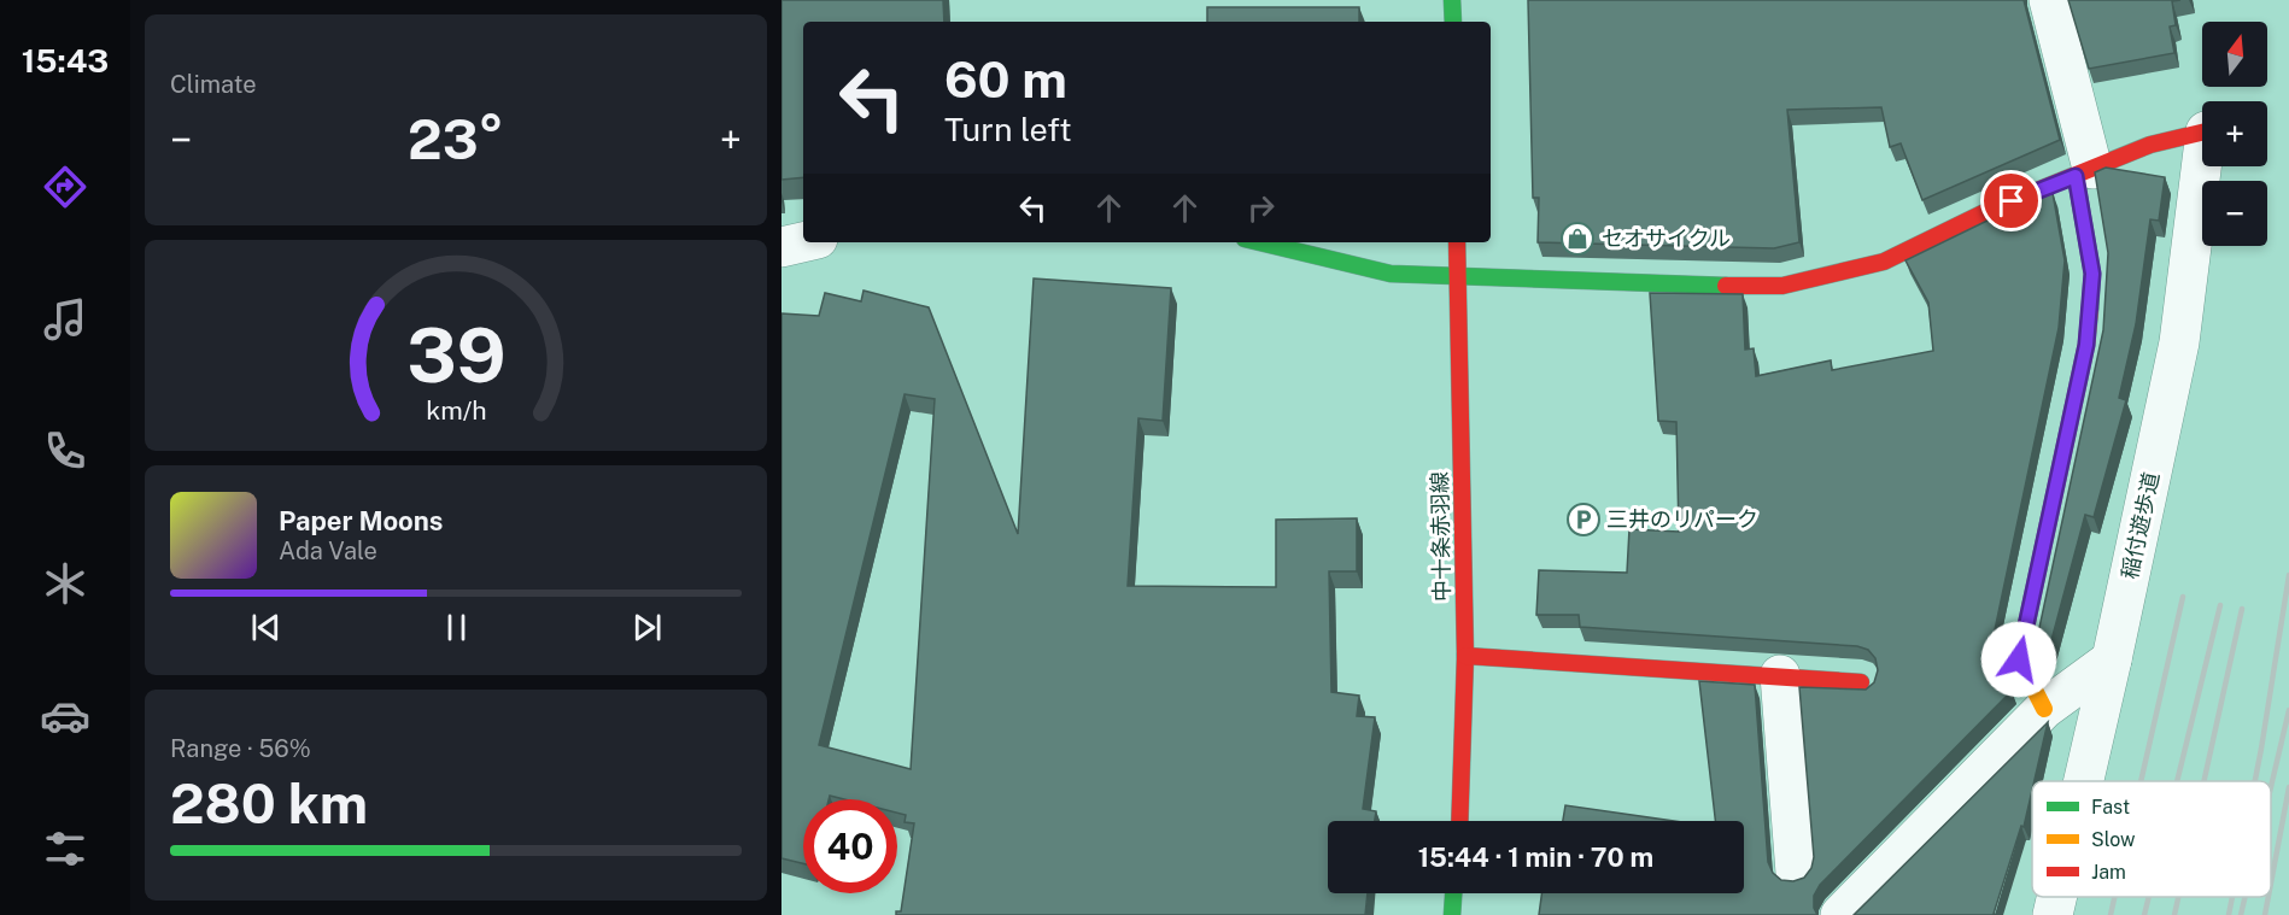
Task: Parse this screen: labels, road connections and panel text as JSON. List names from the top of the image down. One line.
{"streets":{"street":["稲付遊歩道","中十条赤羽線"]},"places":{"shop":["セオサイクル"],"parking":["三井のリパーク"]},"legend":["Fast","Slow","Jam"],"north":"top","page":{"tabs":"15:43","tile":["Climate",["Range · 56%","280 km"]],"map_buttons":["+","−"],"turn":["60 m","Turn left"],"heat":["−","23°","+"],"song":["Paper Moons","Ada Vale"],"limit":"40","trip":"15:44 · 1 min · 70 m","gauge":["39","km/h"]}}
